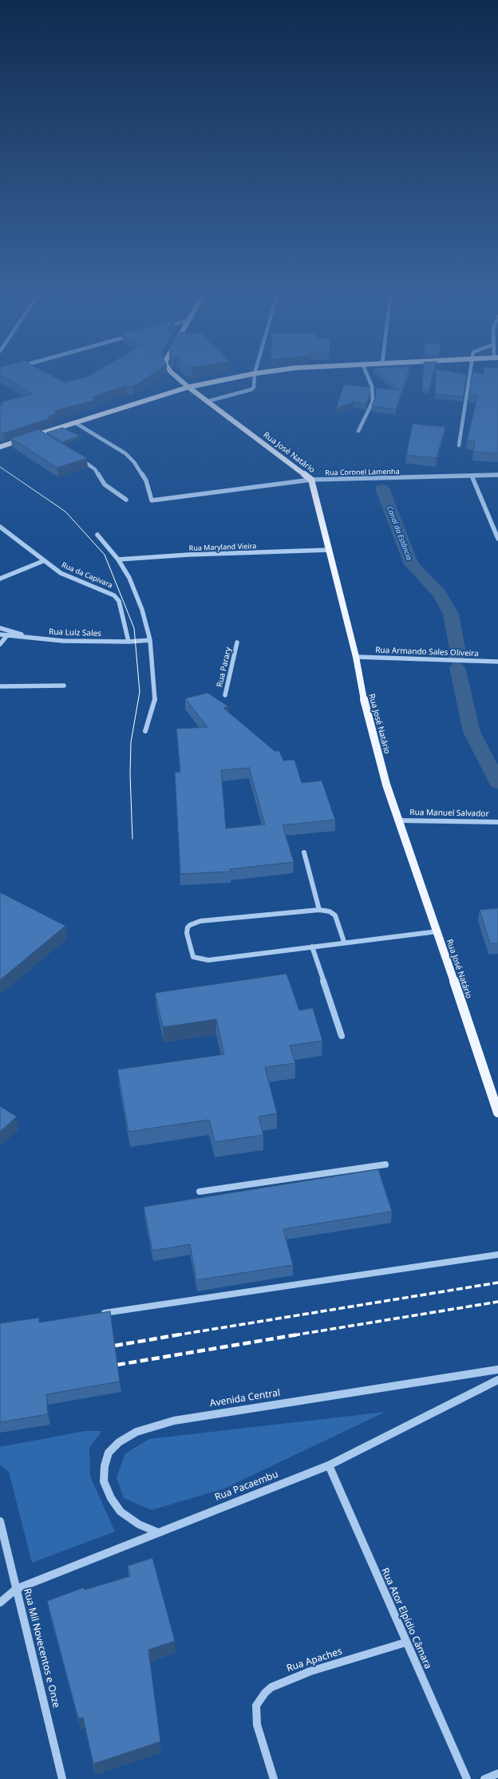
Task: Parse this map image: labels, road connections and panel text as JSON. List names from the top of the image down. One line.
{"streets":{"main road":["Rua José Natário"],"street":["Rua Coronel Lamenha","Rua Maryland Vieira","Rua da Capivara","Rua Luiz Sales","Rua Armando Sales Oliveira","Rua Parary","Rua Manuel Salvador","Avenida Central","Rua Pacaembu","Rua Ator Elpídio Câmara","Rua Mil Novecentos e Onze","Rua Apaches"]},"crossings":[["Rua José Natário","Rua Coronel Lamenha"],["Rua José Natário","Rua Maryland Vieira"],["Rua José Natário","Rua Armando Sales Oliveira"],["Rua José Natário","Rua Manuel Salvador"],["Rua da Capivara","Rua Luiz Sales"],["Avenida Central","Rua Pacaembu"],["Rua Pacaembu","Rua Ator Elpídio Câmara"],["Rua Pacaembu","Rua Mil Novecentos e Onze"],["Rua Ator Elpídio Câmara","Rua Apaches"]],"water":["Canal da Estância"]}
